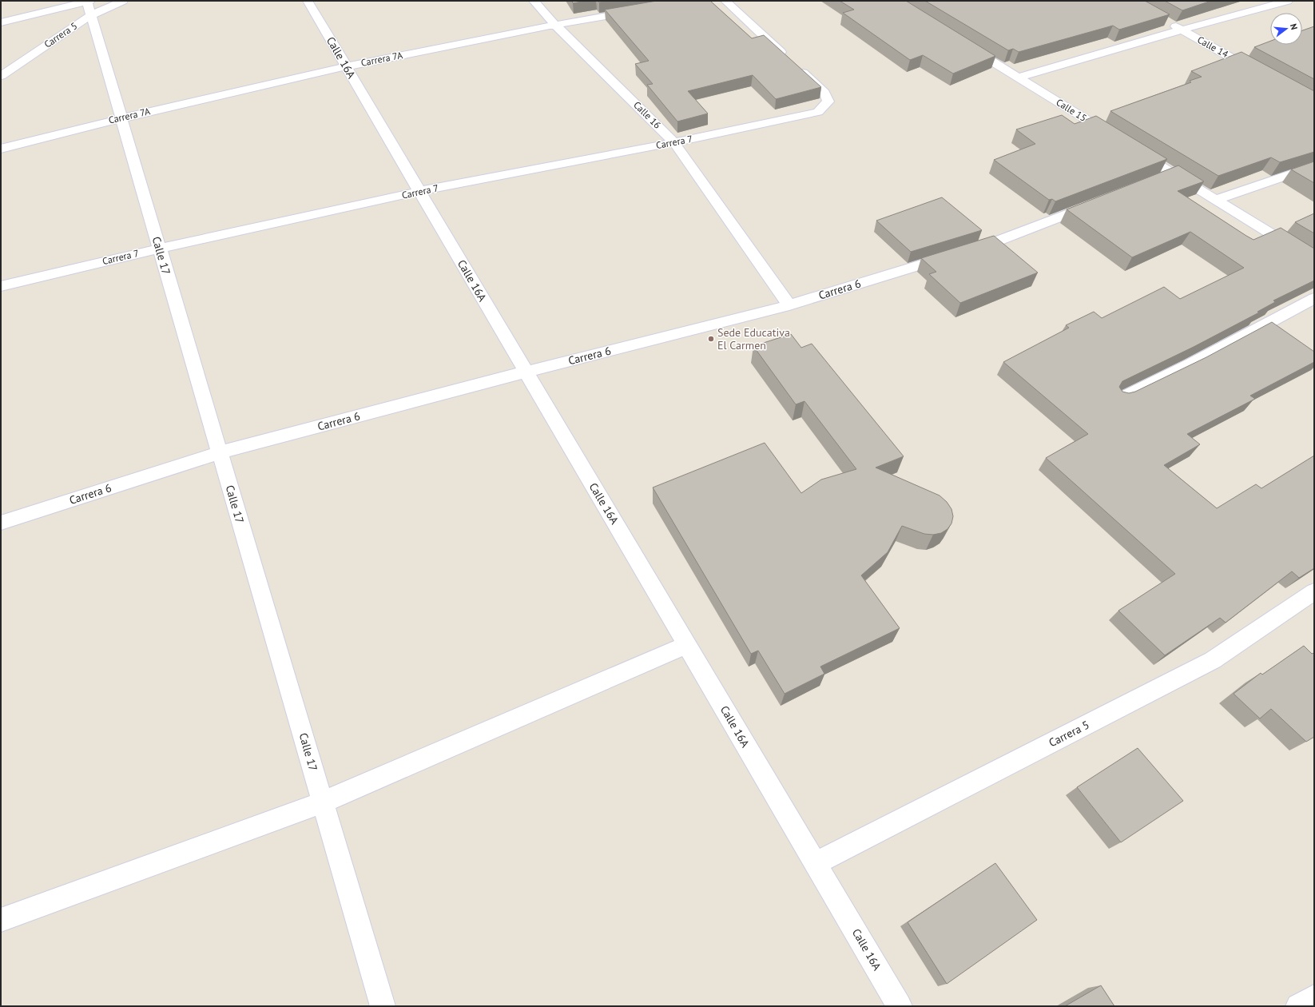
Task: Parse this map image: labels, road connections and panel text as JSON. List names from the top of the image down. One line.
{"streets":{"street":["Carrera 5","Calle 14","Calle 16A","Carrera 7A","Calle 15","Calle 16","Carrera 7","Calle 17","Carrera 6"]},"crossings":[["Carrera 5","Calle 16A"],["Carrera 5","Calle 17"],["Calle 16A","Carrera 7A"],["Calle 16A","Carrera 7"],["Calle 16A","Carrera 6"],["Carrera 7A","Calle 16"],["Carrera 7A","Calle 17"],["Calle 16","Carrera 7"],["Calle 16","Carrera 6"],["Carrera 7","Calle 17"],["Calle 17","Carrera 6"]],"places":["Sede Educativa El Carmen"],"north":"right"}
